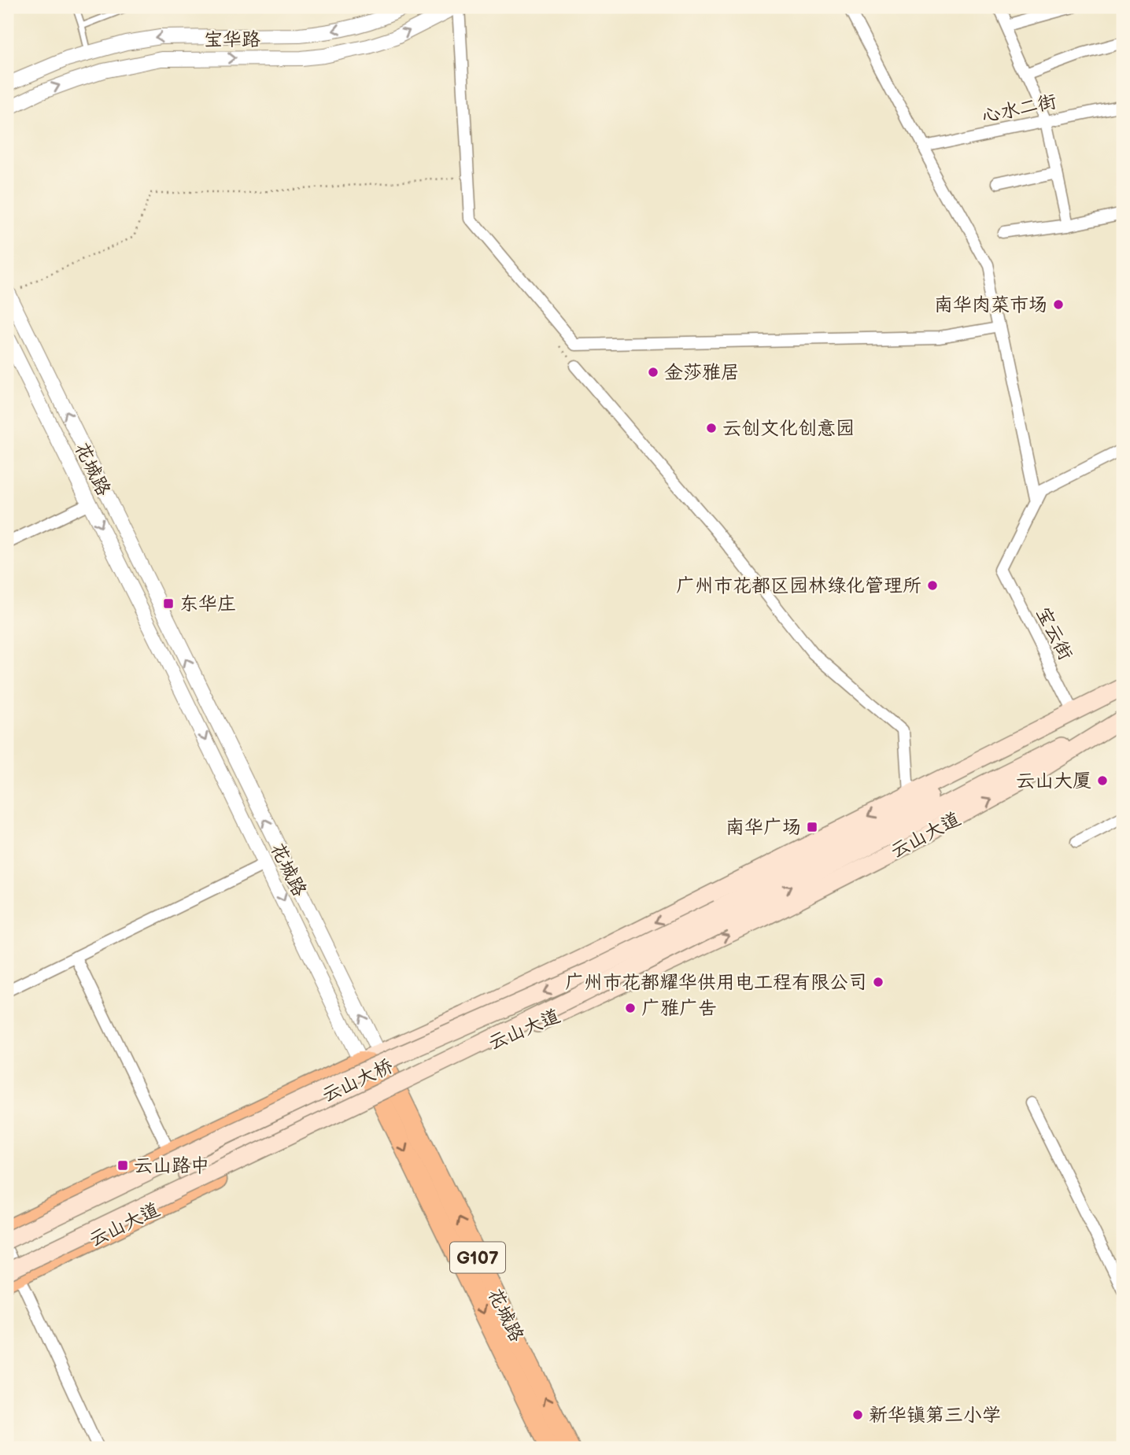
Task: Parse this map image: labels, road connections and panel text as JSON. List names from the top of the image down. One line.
{"streets":{"highway":["花城路","云山大道","G107"],"main road":["云山大桥"],"street":["宝华路","心水二街","宝云街"]},"crossings":[["花城路","云山大道"],["宝云街","云山大道"],["云山大道","云山大桥"]],"places":{"other":["南华肉菜市场","金莎雅居","云创文化创意园","广州市花都区园林绿化管理所","云山大厦","广州市花都耀华供用电工程有限公司","广雅广告","新华镇第三小学"],"transit":["东华庄","南华广场","云山路中"]}}
